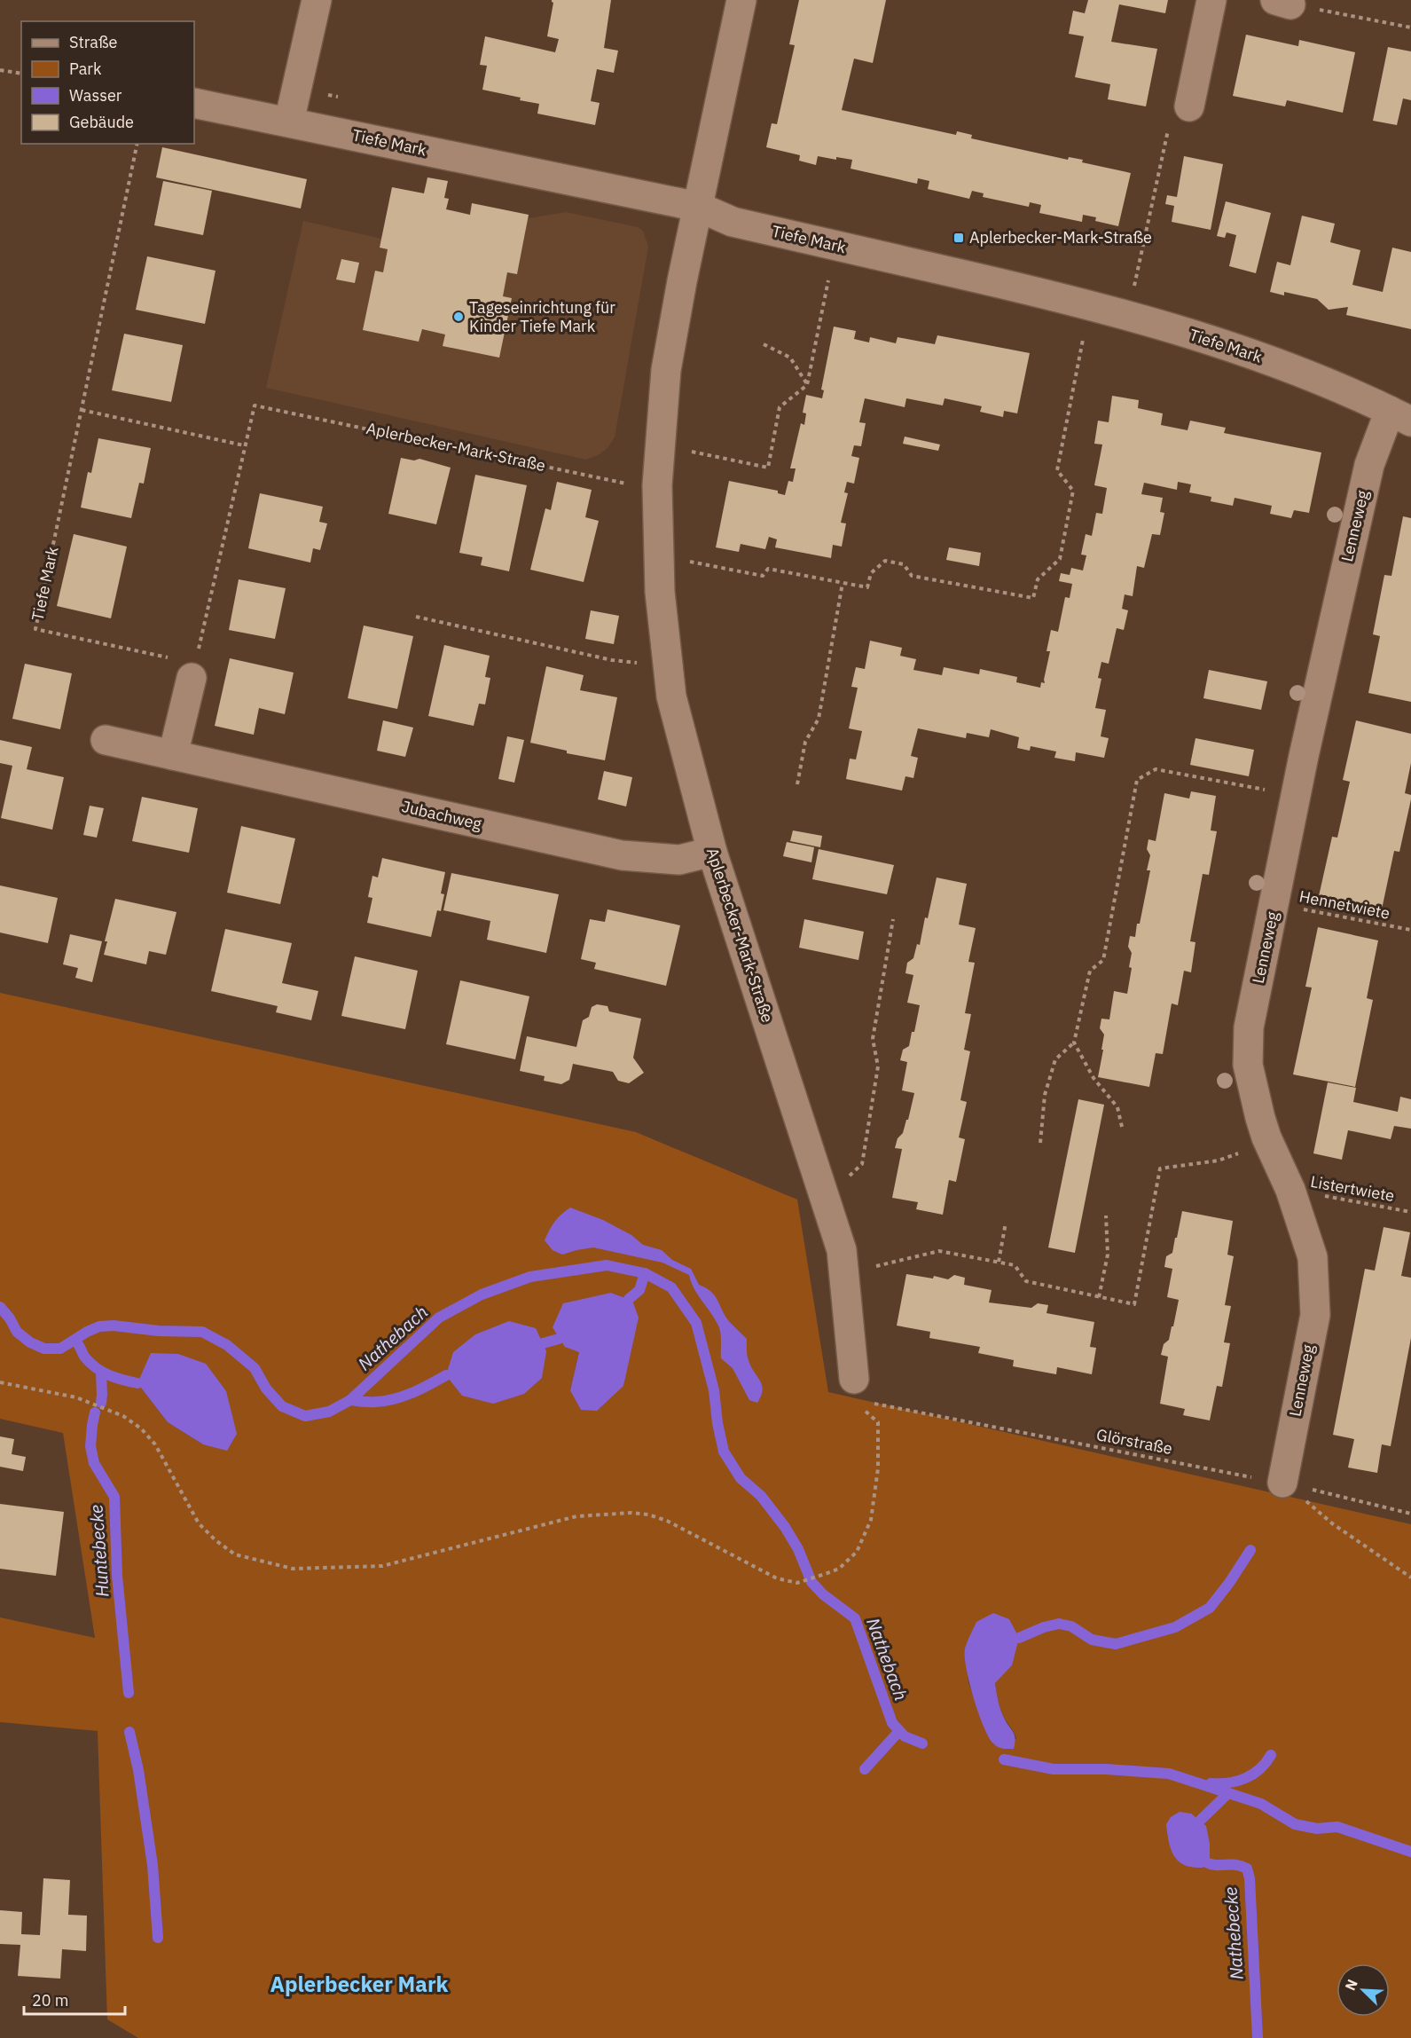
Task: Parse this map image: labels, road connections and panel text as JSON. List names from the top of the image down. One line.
{"streets":{"street":["Tiefe Mark","Aplerbecker-Mark-Straße","Lenneweg","Jubachweg"],"path":["Hennetwiete","Listertwiete","Glörstraße"]},"crossings":[["Tiefe Mark","Aplerbecker-Mark-Straße"],["Tiefe Mark","Lenneweg"],["Aplerbecker-Mark-Straße","Jubachweg"],["Lenneweg","Hennetwiete"],["Lenneweg","Listertwiete"],["Lenneweg","Glörstraße"]],"districts":["Aplerbecker Mark"],"water":["Nathebach","Huntebecke","Nathebecke"],"places":{"transit":["Aplerbecker-Mark-Straße"],"other":["Tageseinrichtung für Kinder Tiefe Mark"]},"legend":["Straße","Park","Wasser","Gebäude"],"scale_bar":"20 m","north":"top left"}
